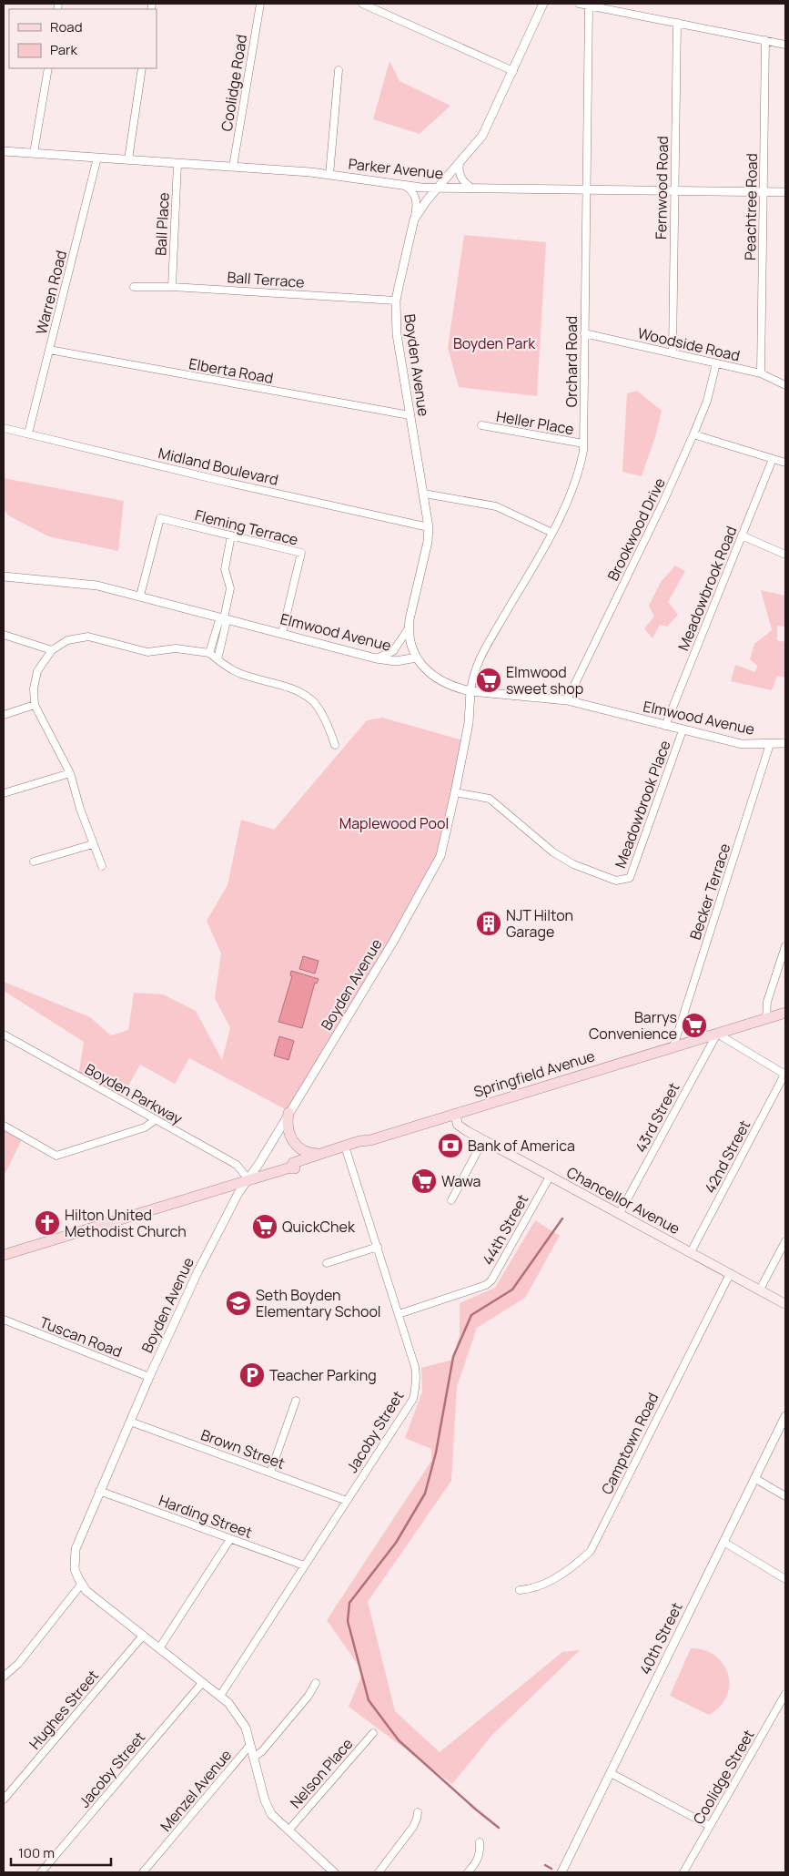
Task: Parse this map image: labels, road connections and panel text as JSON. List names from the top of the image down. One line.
{"streets":{"main road":["Springfield Avenue","Chancellor Avenue"],"street":["Coolidge Road","Parker Avenue","Fernwood Road","Peachtree Road","Ball Place","Ball Terrace","Warren Road","Woodside Road","Orchard Road","Boyden Avenue","Elberta Road","Heller Place","Midland Boulevard","Fleming Terrace","Brookwood Drive","Meadowbrook Road","Elmwood Avenue","Meadowbrook Place","Becker Terrace","Boyden Parkway","43rd Street","42nd Street","44th Street","Tuscan Road","Jacoby Street","Camptown Road","Brown Street","Harding Street","40th Street","Hughes Street","Nelson Place","Coolidge Street","Menzel Avenue"]},"crossings":[["Coolidge Road","Parker Avenue"],["Parker Avenue","Fernwood Road"],["Parker Avenue","Peachtree Road"],["Parker Avenue","Ball Place"],["Parker Avenue","Warren Road"],["Parker Avenue","Orchard Road"],["Parker Avenue","Boyden Avenue"],["Fernwood Road","Woodside Road"],["Peachtree Road","Woodside Road"],["Ball Place","Ball Terrace"],["Ball Terrace","Boyden Avenue"],["Warren Road","Elberta Road"],["Warren Road","Midland Boulevard"],["Woodside Road","Orchard Road"],["Woodside Road","Brookwood Drive"],["Orchard Road","Boyden Avenue"],["Orchard Road","Heller Place"],["Orchard Road","Elmwood Avenue"],["Boyden Avenue","Elberta Road"],["Boyden Avenue","Midland Boulevard"],["Boyden Avenue","Elmwood Avenue"],["Boyden Avenue","Meadowbrook Place"],["Boyden Avenue","Springfield Avenue"],["Boyden Avenue","Boyden Parkway"],["Boyden Avenue","Tuscan Road"],["Boyden Avenue","Brown Street"],["Boyden Avenue","Harding Street"],["Fleming Terrace","Elmwood Avenue"],["Brookwood Drive","Elmwood Avenue"],["Meadowbrook Road","Elmwood Avenue"],["Elmwood Avenue","Meadowbrook Place"],["Elmwood Avenue","Becker Terrace"],["Becker Terrace","Springfield Avenue"],["Springfield Avenue","Boyden Parkway"],["Springfield Avenue","43rd Street"],["Springfield Avenue","Chancellor Avenue"],["Springfield Avenue","Jacoby Street"],["43rd Street","Chancellor Avenue"],["42nd Street","Chancellor Avenue"],["Chancellor Avenue","44th Street"],["Chancellor Avenue","Camptown Road"],["44th Street","Jacoby Street"],["Jacoby Street","Brown Street"],["Jacoby Street","Harding Street"]],"parks":["Boyden Park","Maplewood Pool"],"places":{"supermarket":["Elmwood sweet shop","Barrys Convenience","Wawa","QuickChek"],"building":["NJT Hilton Garage"],"bank":["Bank of America"],"church":["Hilton United Methodist Church"],"school or university":["Seth Boyden Elementary School"],"parking":["Teacher Parking"]},"legend":["Road","Park"],"scale_bar":"100 m"}
